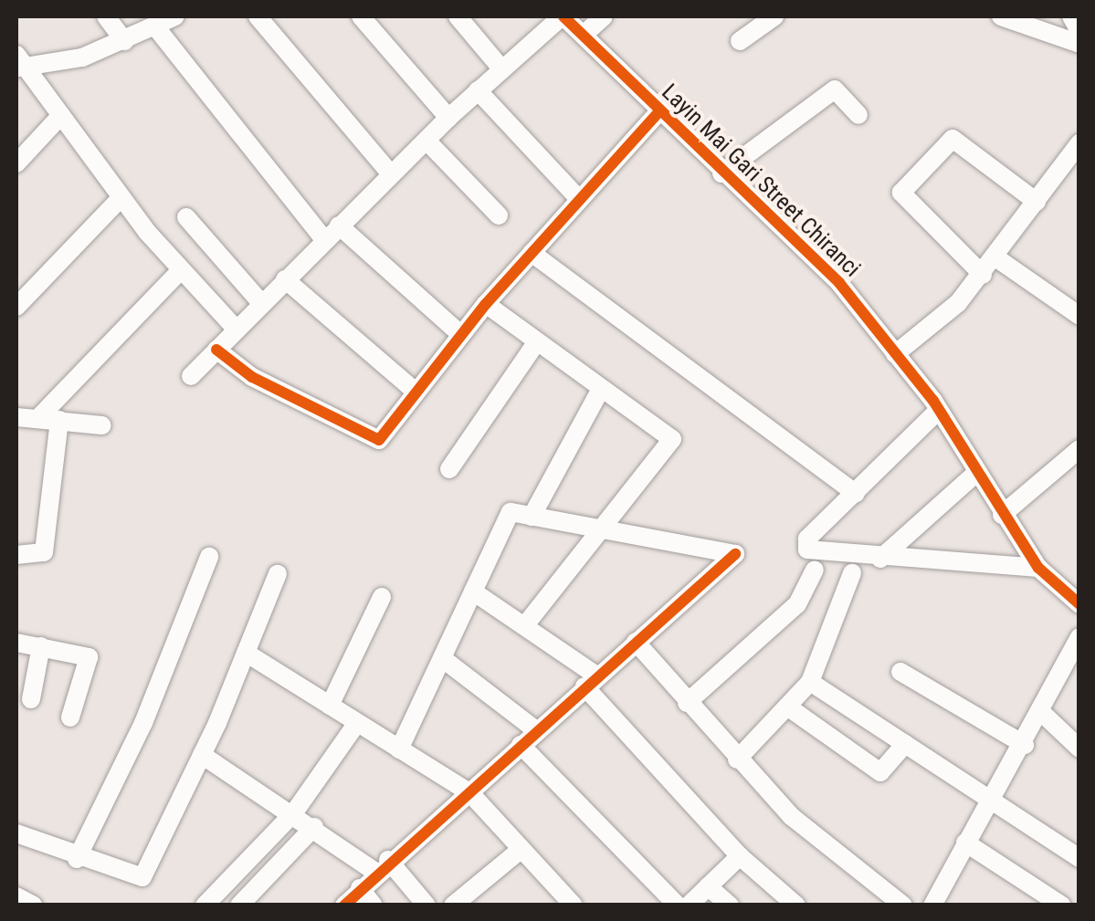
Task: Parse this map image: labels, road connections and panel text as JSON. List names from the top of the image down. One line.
{"streets":{"street":["Layin Mai Gari Street Chiranci"]}}
